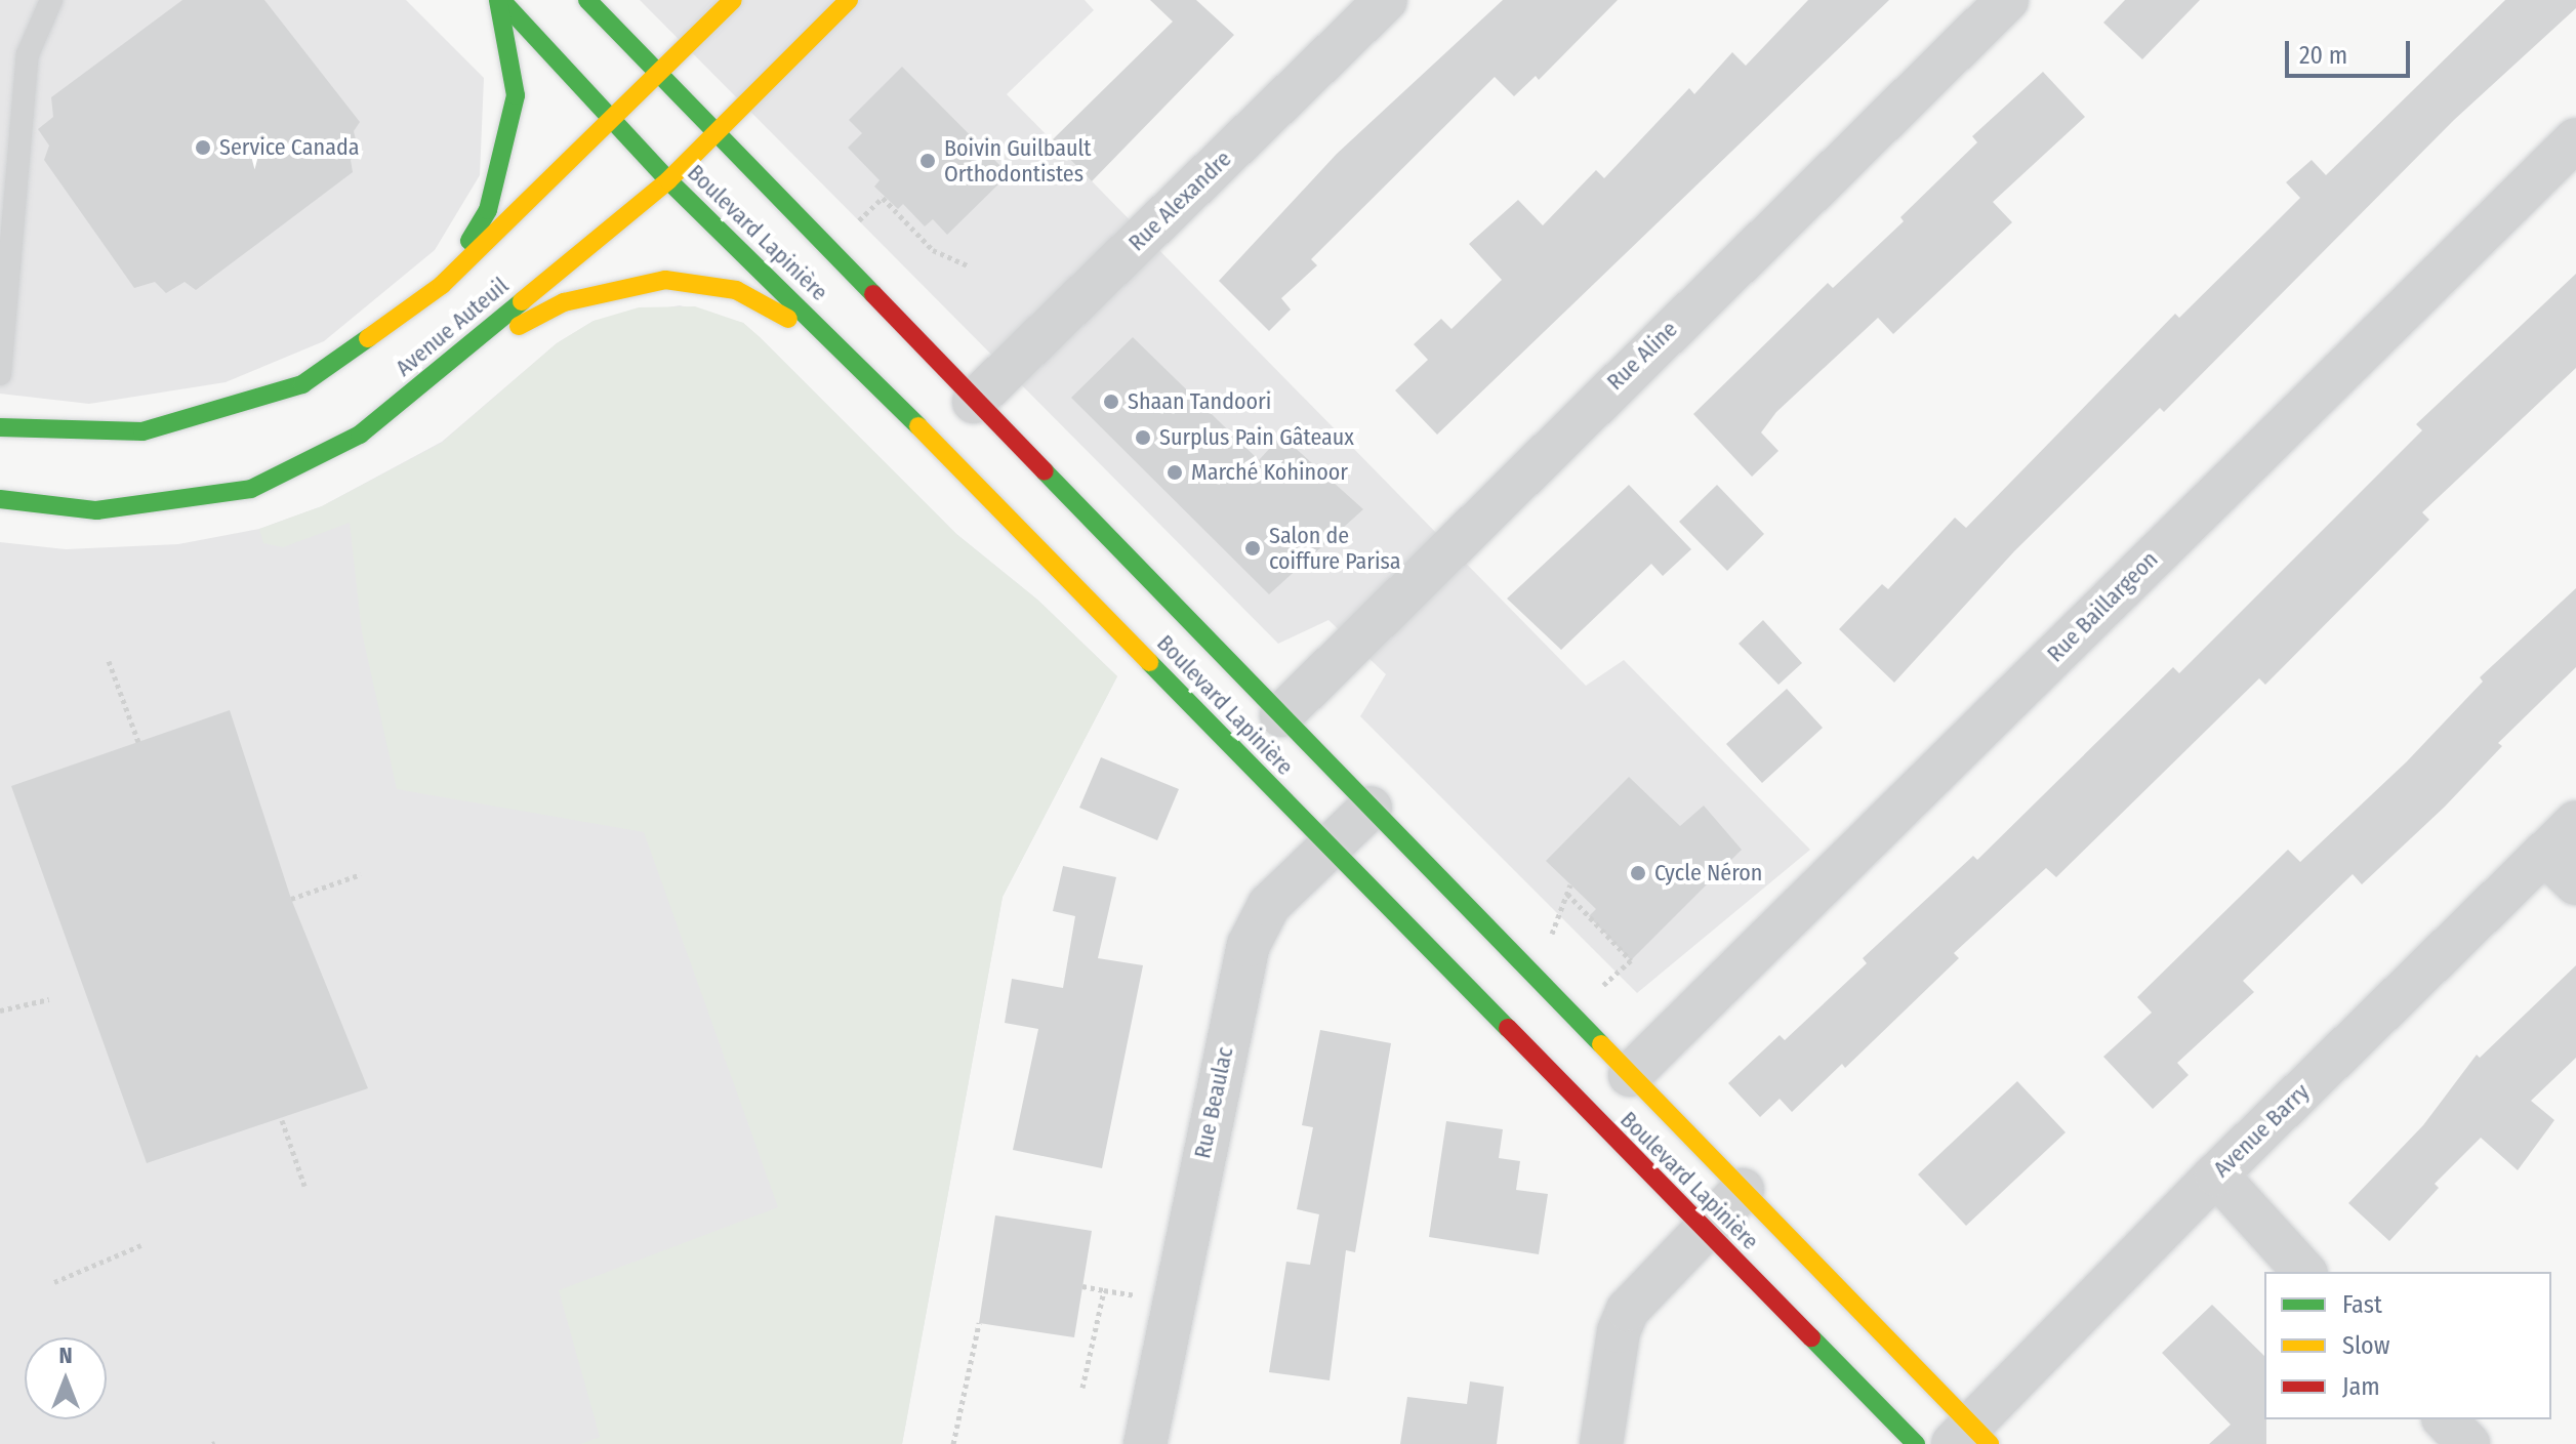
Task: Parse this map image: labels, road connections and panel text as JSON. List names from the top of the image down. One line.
{"streets":{"main road":["Boulevard Lapinière","Avenue Auteuil"],"street":["Rue Alexandre","Rue Aline","Rue Baillargeon","Rue Beaulac","Avenue Barry"]},"crossings":[["Rue Alexandre","Boulevard Lapinière"],["Boulevard Lapinière","Avenue Auteuil"],["Boulevard Lapinière","Rue Aline"],["Boulevard Lapinière","Rue Baillargeon"],["Boulevard Lapinière","Rue Beaulac"],["Boulevard Lapinière","Avenue Barry"]],"places":["Service Canada","Boivin Guilbault Orthodontistes","Shaan Tandoori","Surplus Pain Gâteaux","Marché Kohinoor","Salon de coiffure Parisa","Cycle Néron"],"legend":["Fast","Slow","Jam"],"scale_bar":"20 m","north":"top"}
